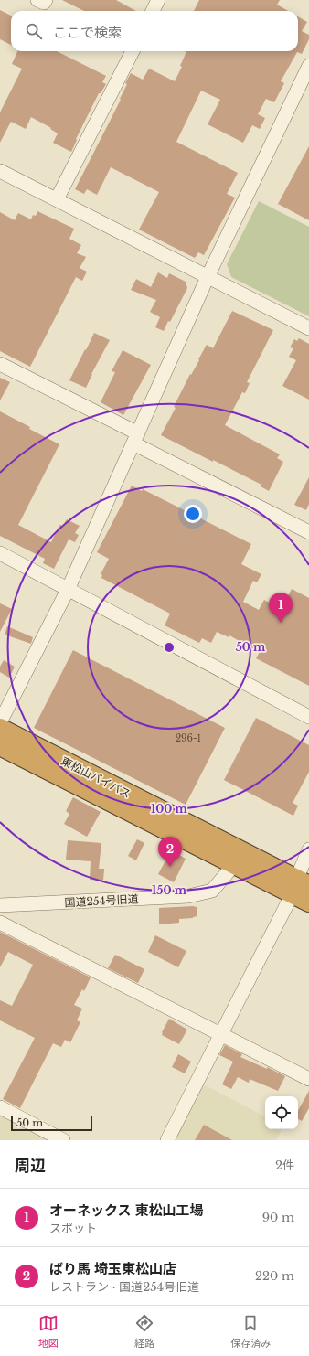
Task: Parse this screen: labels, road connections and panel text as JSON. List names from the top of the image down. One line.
{"streets":{"highway":["東松山バイパス"],"street":["国道254号旧道"]},"crossings":[["東松山バイパス","国道254号旧道"]],"house_numbers":["296-1"],"scale_bar":"50 m","page":{"search":"ここで検索","pins":["1","2"],"scale":"50 m","heading":["周辺","2件"],"list":[{"mark":"1","name":"オーネックス 東松山工場","note":"スポット","value":"90 m"},{"mark":"2","name":"ばり馬 埼玉東松山店","note":"レストラン · 国道254号旧道","value":"220 m"}],"nav":["地図","経路","保存済み"]},"rings":["50 m","100 m","150 m"]}
